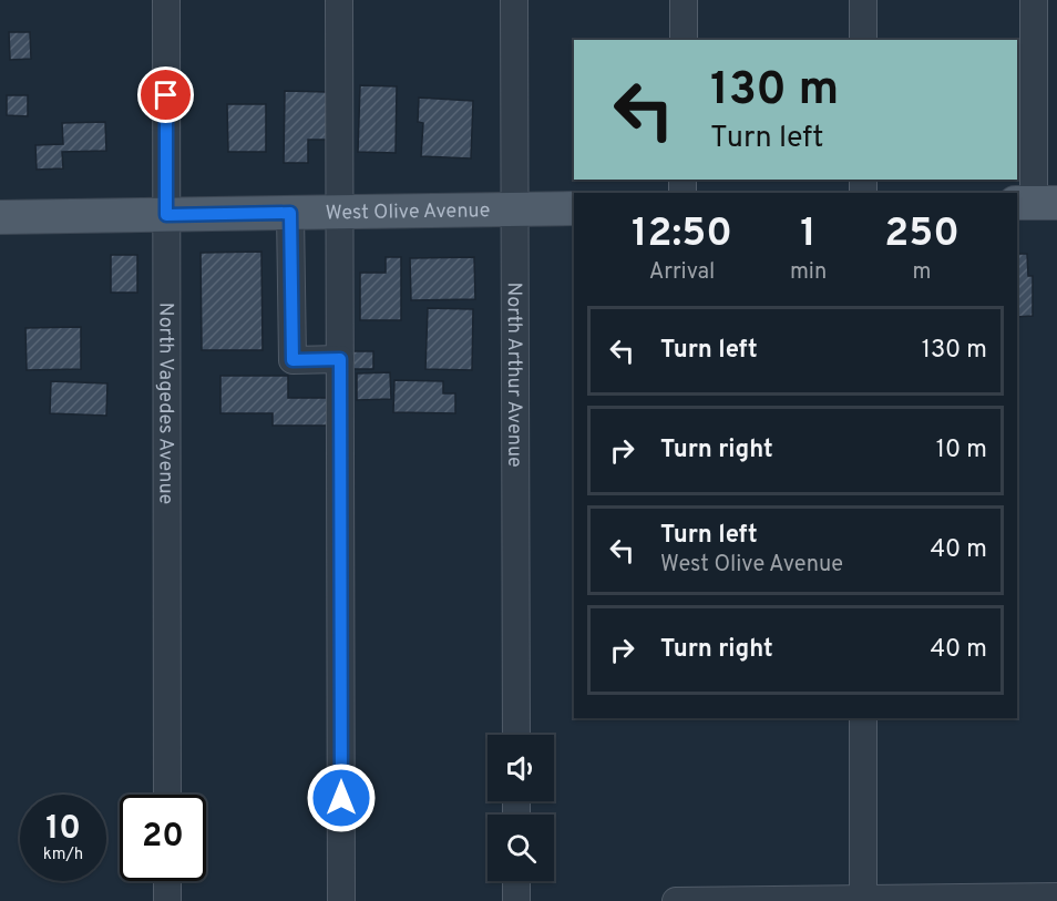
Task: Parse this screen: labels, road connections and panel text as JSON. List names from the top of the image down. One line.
{"streets":{"main road":["West Olive Avenue"],"street":["North Arthur Avenue","North Vagedes Avenue"]},"crossings":[["West Olive Avenue","North Arthur Avenue"],["West Olive Avenue","North Vagedes Avenue"]],"page":{"turn":["130 m","Turn left"],"eta":["12:50","Arrival","1","min","250","m"],"list":[{"name":"Turn left","value":"130 m"},{"name":"Turn right","value":"10 m"},{"name":"Turn left","note":"West Olive Avenue","value":"40 m"},{"name":"Turn right","value":"40 m"}],"speed":"10 km/h","limit":"20"}}
